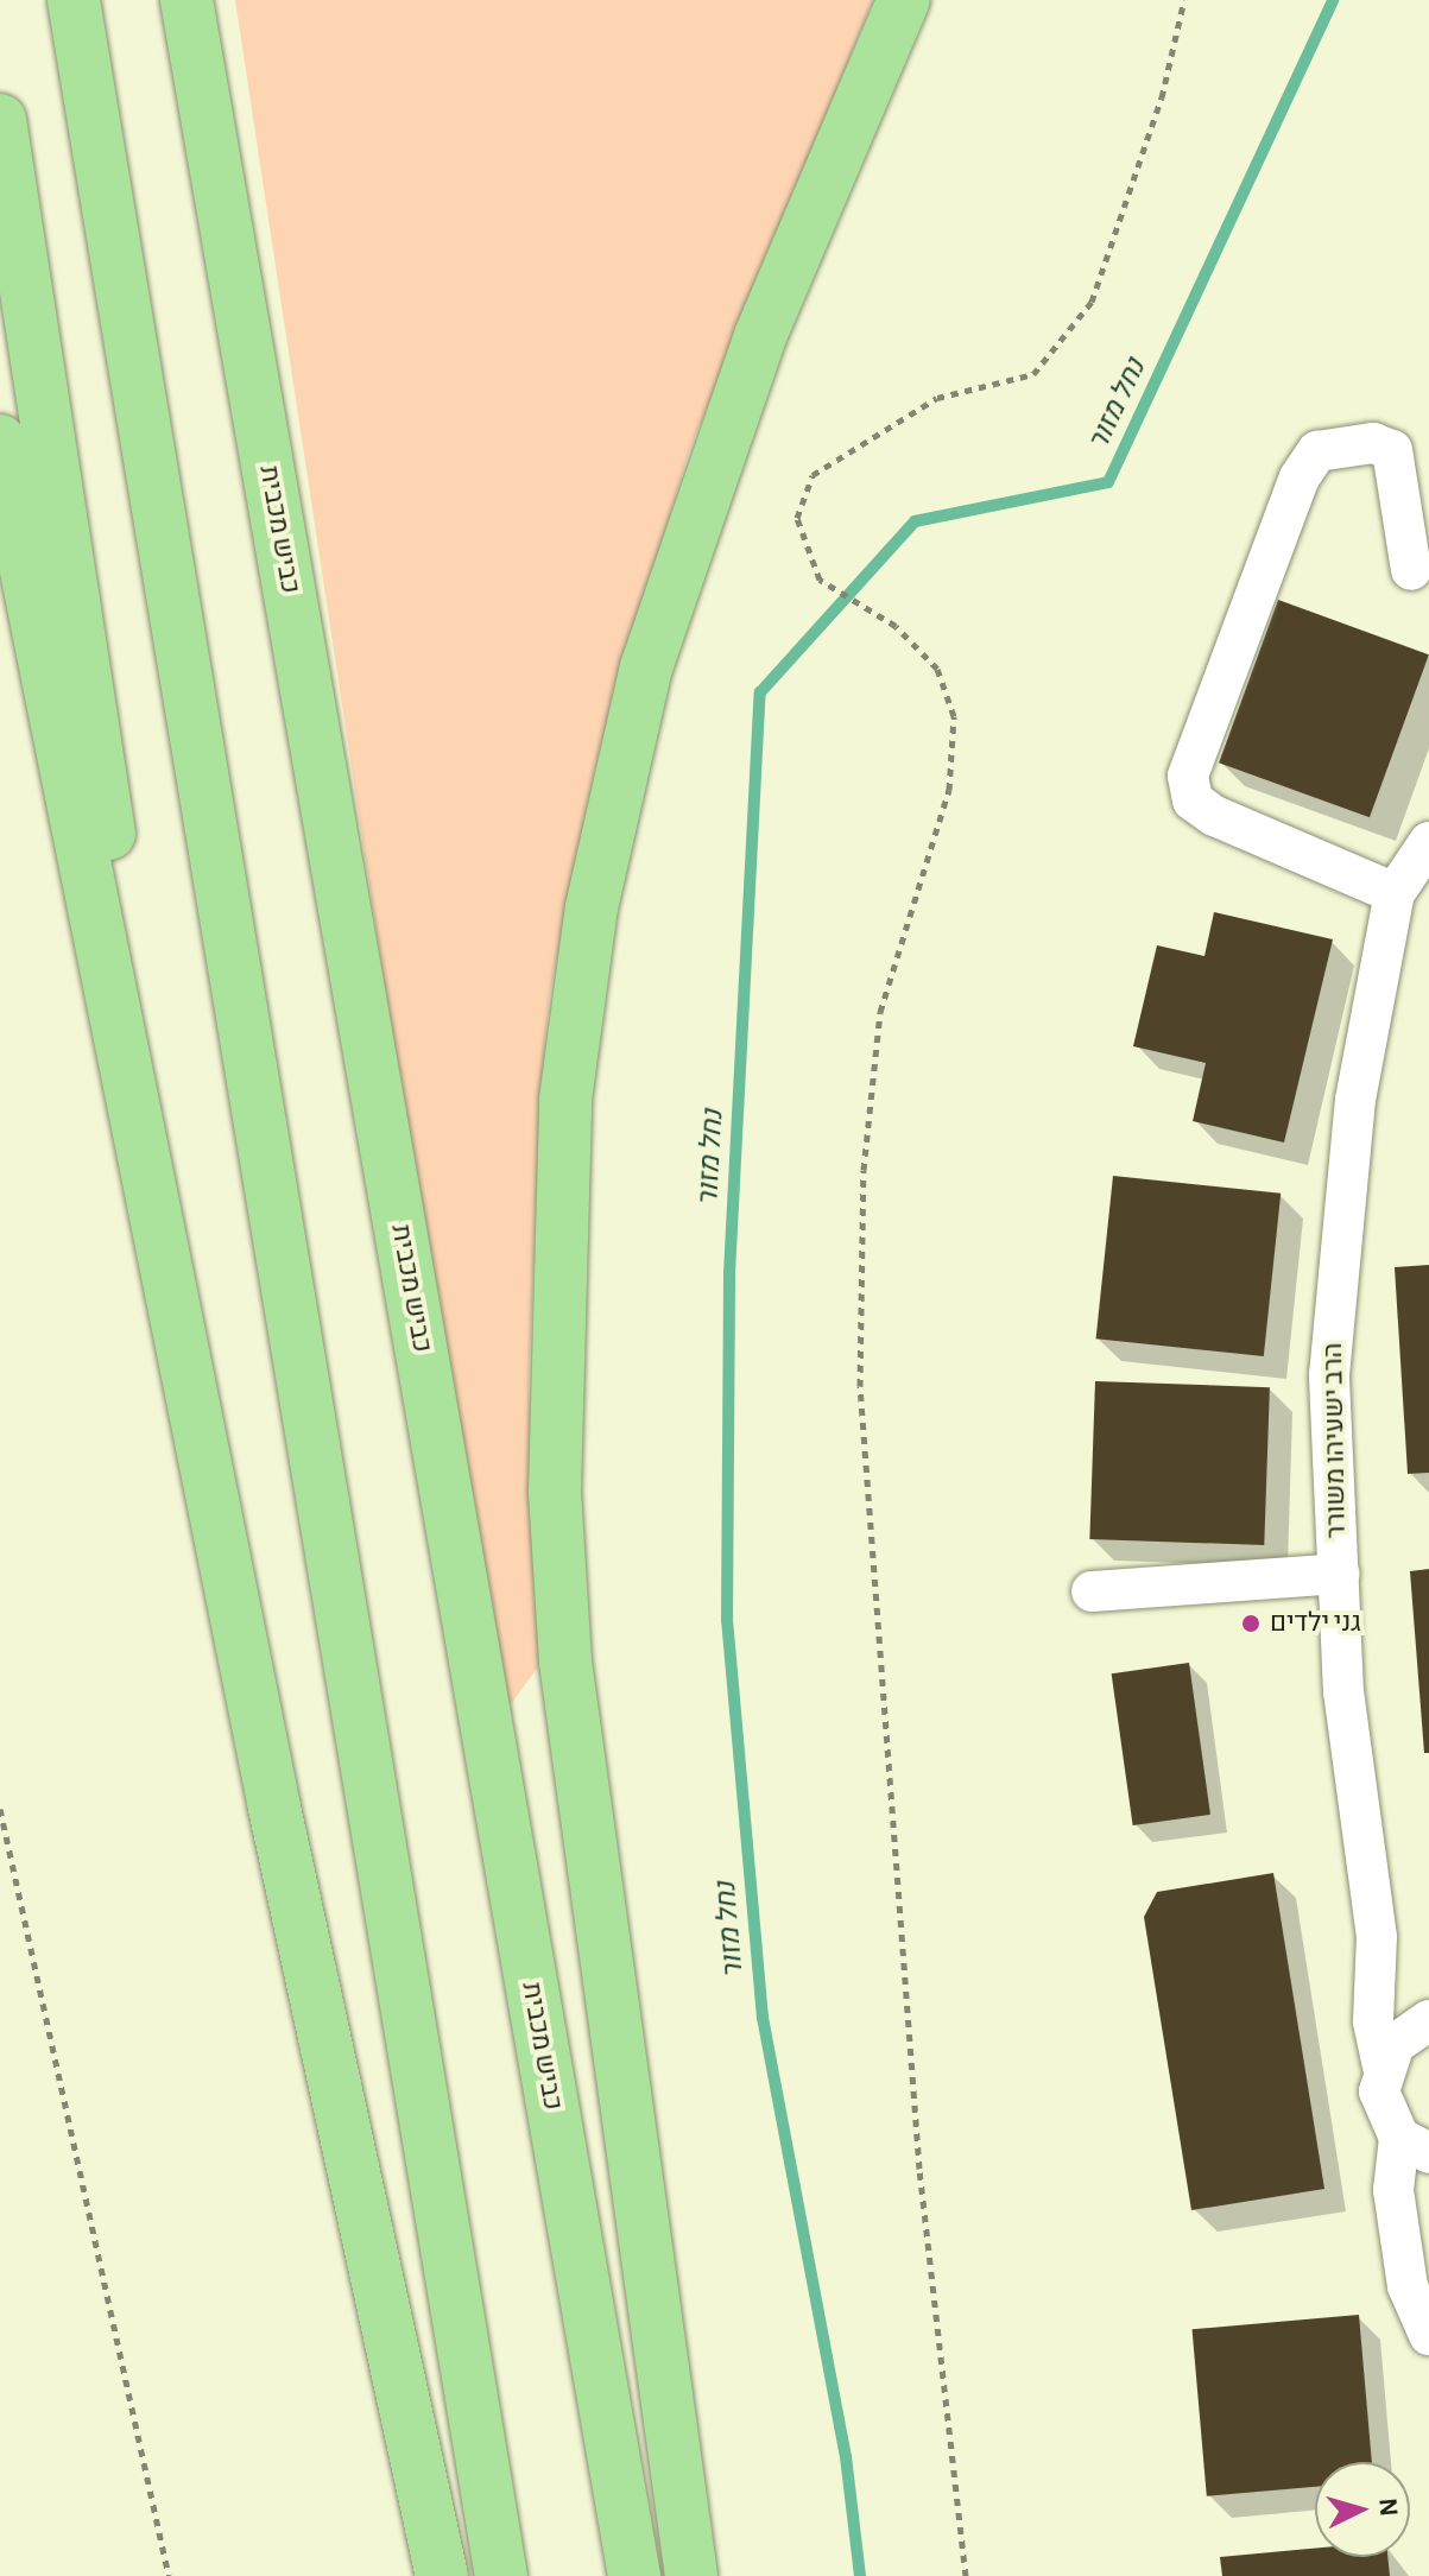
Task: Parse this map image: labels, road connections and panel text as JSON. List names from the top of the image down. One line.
{"streets":{"highway":["כביש מכבית"],"street":["הרב ישעיהו משורר"]},"water":["נחל מזור"],"places":["גני ילדים"],"north":"right"}
